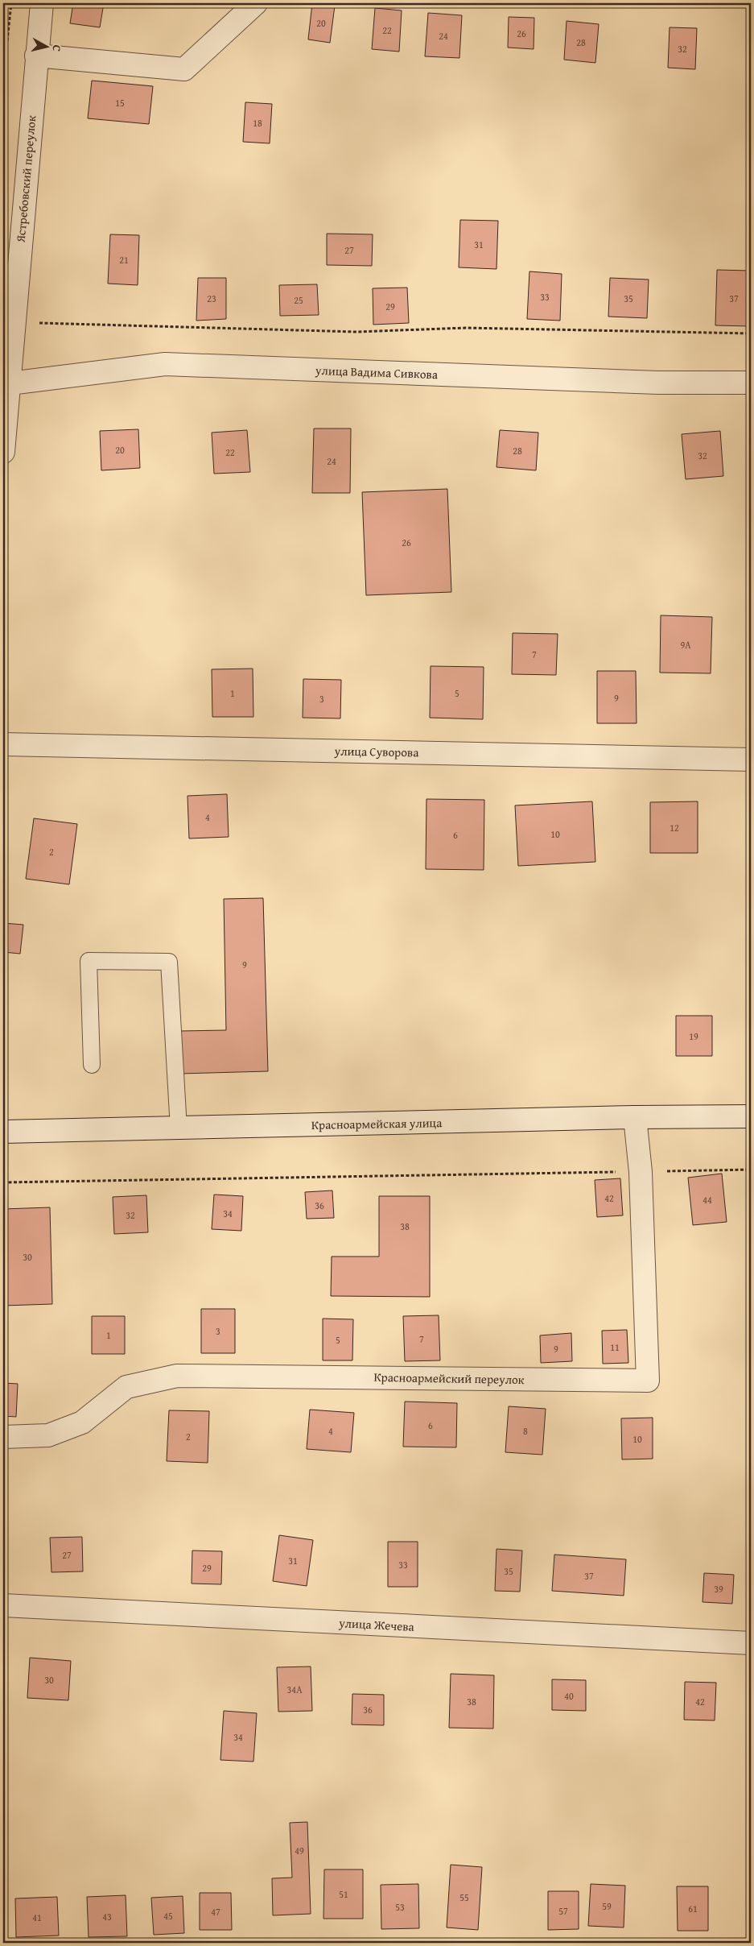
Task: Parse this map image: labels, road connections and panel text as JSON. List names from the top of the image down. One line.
{"streets":{"street":["Ястребовский переулок","улица Вадима Сивкова","улица Суворова","Красноармейская улица","Красноармейский переулок","улица Жечева"]},"crossings":[["Ястребовский переулок","улица Вадима Сивкова"],["Красноармейская улица","Красноармейский переулок"]],"house_numbers":["20","22","26","24","28","32","15","18","31","27","21","33","23","35","37","25","29","20","28","22","32","24","26","9А","7","1","5","9","3","4","12","10","6","2","9","19","42","44","36","34","32","38","30","3","1","7","5","11","9","6","4","8","2","10","27","31","33","29","35","37","39","30","34А","40","38","42","36","34","49","51","55","59","53","61","57","47","45","43","41"],"north":"right"}
